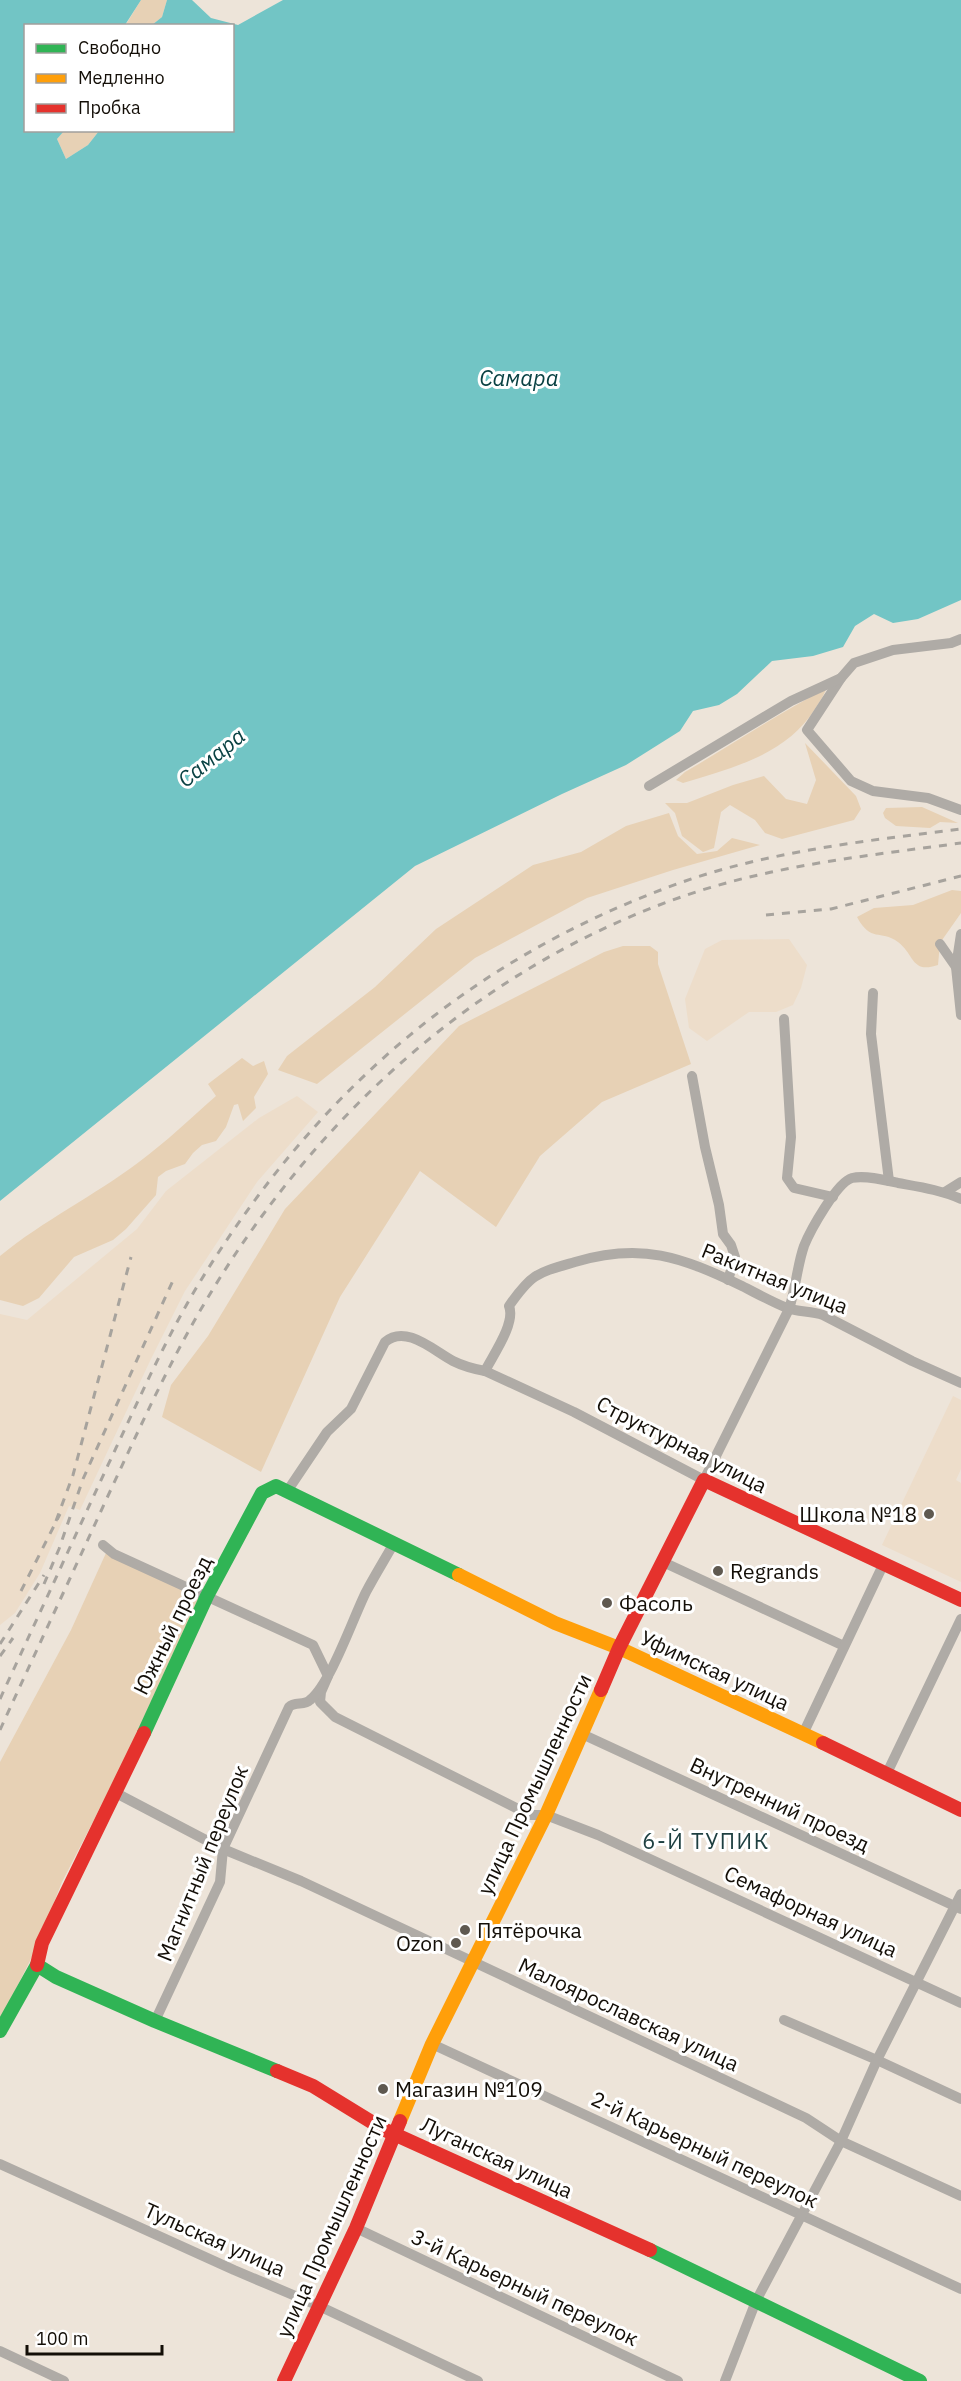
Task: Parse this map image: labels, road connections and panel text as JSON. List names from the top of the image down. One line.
{"streets":{"street":["Ракитная улица","Структурная улица","Южный проезд","Уфимская улица","улица Промышленности","Внутренний проезд","Магнитный переулок","Семафорная улица","Малоярославская улица","2-й Карьерный переулок","Луганская улица","Тульская улица","3-й Карьерный переулок"]},"crossings":[["Ракитная улица","Структурная улица"],["Ракитная улица","улица Промышленности"],["Структурная улица","Южный проезд"],["Структурная улица","Уфимская улица"],["Структурная улица","улица Промышленности"],["Южный проезд","Уфимская улица"],["Южный проезд","Малоярославская улица"],["Южный проезд","Луганская улица"],["Уфимская улица","улица Промышленности"],["Уфимская улица","Магнитный переулок"],["улица Промышленности","Внутренний проезд"],["улица Промышленности","Семафорная улица"],["улица Промышленности","Малоярославская улица"],["улица Промышленности","2-й Карьерный переулок"],["улица Промышленности","Луганская улица"],["улица Промышленности","Тульская улица"],["улица Промышленности","3-й Карьерный переулок"],["Магнитный переулок","Семафорная улица"],["Магнитный переулок","Малоярославская улица"],["Магнитный переулок","Луганская улица"]],"districts":["6-Й ТУПИК"],"water":["Самара"],"places":["Школа №18","Regrands","Фасоль","Пятёрочка","Ozon","Магазин №109"],"legend":["Свободно","Медленно","Пробка"],"scale_bar":"100 m"}
